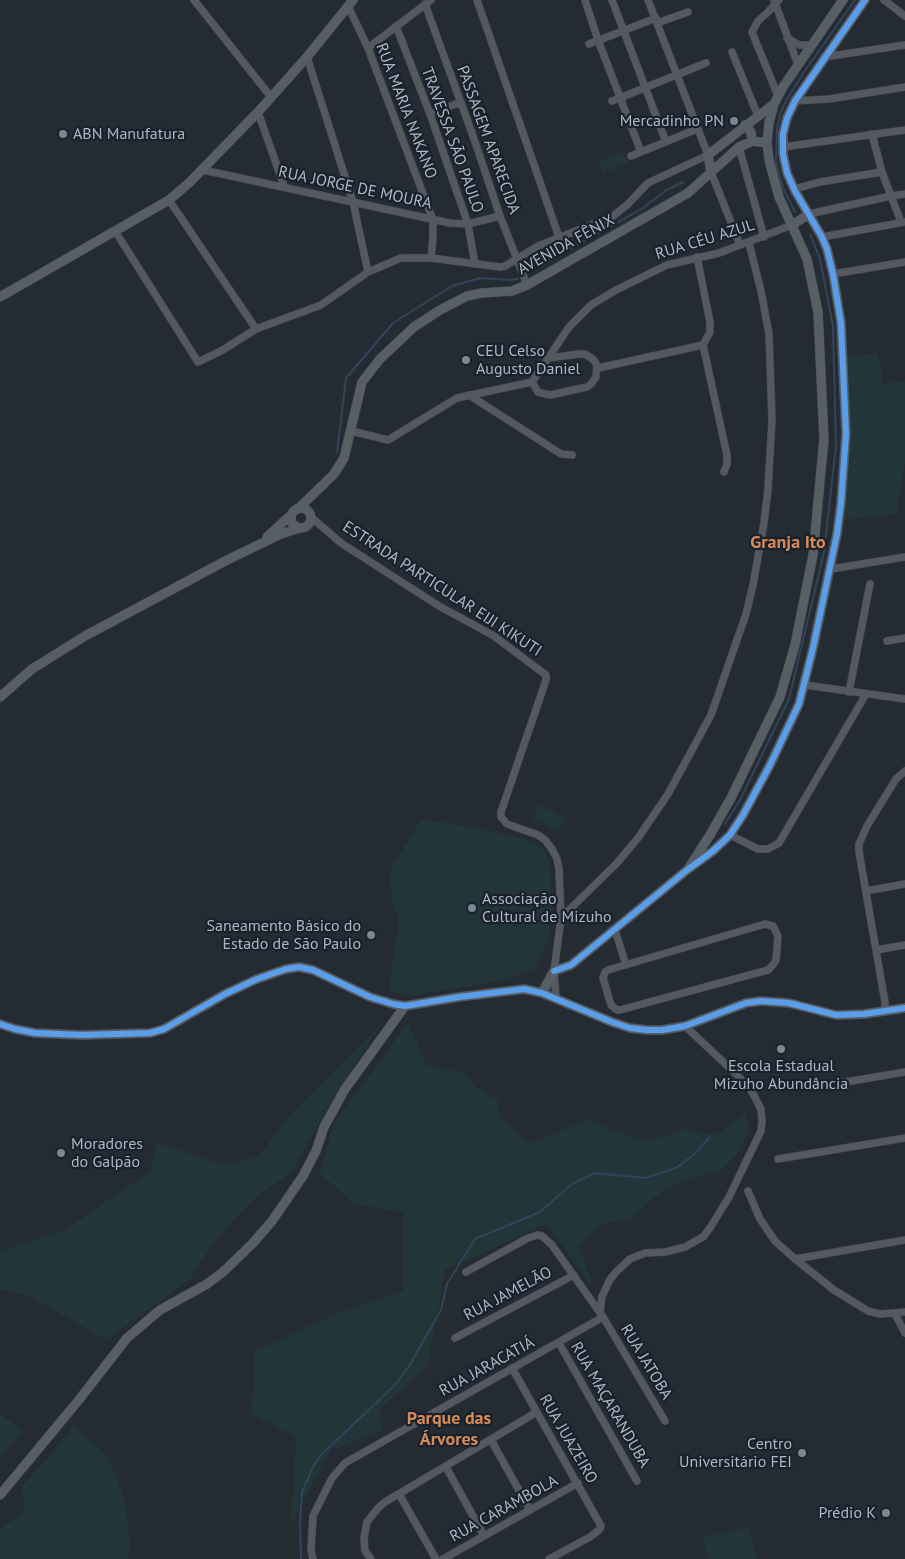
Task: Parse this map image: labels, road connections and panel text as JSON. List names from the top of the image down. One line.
{"streets":{"street":["RUA MARIA NAKANO","TRAVESSA SÃO PAULO","PASSAGEM APARECIDA","RUA JORGE DE MOURA","RUA CÉU AZUL","AVENIDA FÊNIX","ESTRADA PARTICULAR EIJI KIKUTI","RUA JAMELÃO","RUA JATOBA","RUA JARACATIÁ","RUA MAÇARANDUBA","RUA JUAZEIRO","RUA CARAMBOLA"]},"crossings":[["RUA MARIA NAKANO","RUA JORGE DE MOURA"],["TRAVESSA SÃO PAULO","RUA JORGE DE MOURA"],["PASSAGEM APARECIDA","RUA JORGE DE MOURA"],["PASSAGEM APARECIDA","AVENIDA FÊNIX"],["AVENIDA FÊNIX","ESTRADA PARTICULAR EIJI KIKUTI"],["RUA JAMELÃO","RUA JATOBA"],["RUA JATOBA","RUA JARACATIÁ"],["RUA JARACATIÁ","RUA MAÇARANDUBA"],["RUA JARACATIÁ","RUA JUAZEIRO"],["RUA JUAZEIRO","RUA CARAMBOLA"]],"districts":["Granja Ito","Parque das Árvores"],"places":["Mercadinho PN","ABN Manufatura","CEU Celso Augusto Daniel","Associação Cultural de Mizuho","Saneamento Básico do Estado de São Paulo","Escola Estadual Mizuho Abundância","Moradores do Galpão","Centro Universitário FEI","Prédio K"]}
